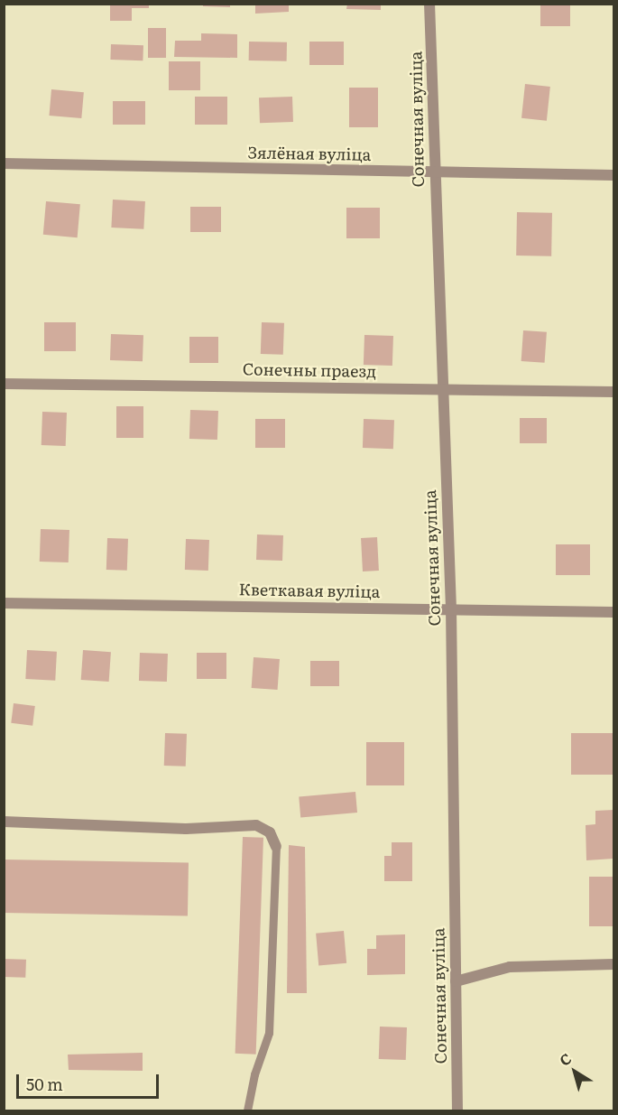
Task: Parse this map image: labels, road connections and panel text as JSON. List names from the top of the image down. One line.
{"streets":{"street":["Сонечная вуліца","Зялёная вуліца","Сонечны праезд","Кветкавая вуліца"]},"crossings":[["Сонечная вуліца","Зялёная вуліца"],["Сонечная вуліца","Сонечны праезд"],["Сонечная вуліца","Кветкавая вуліца"]],"scale_bar":"50 m","north":"top left"}
